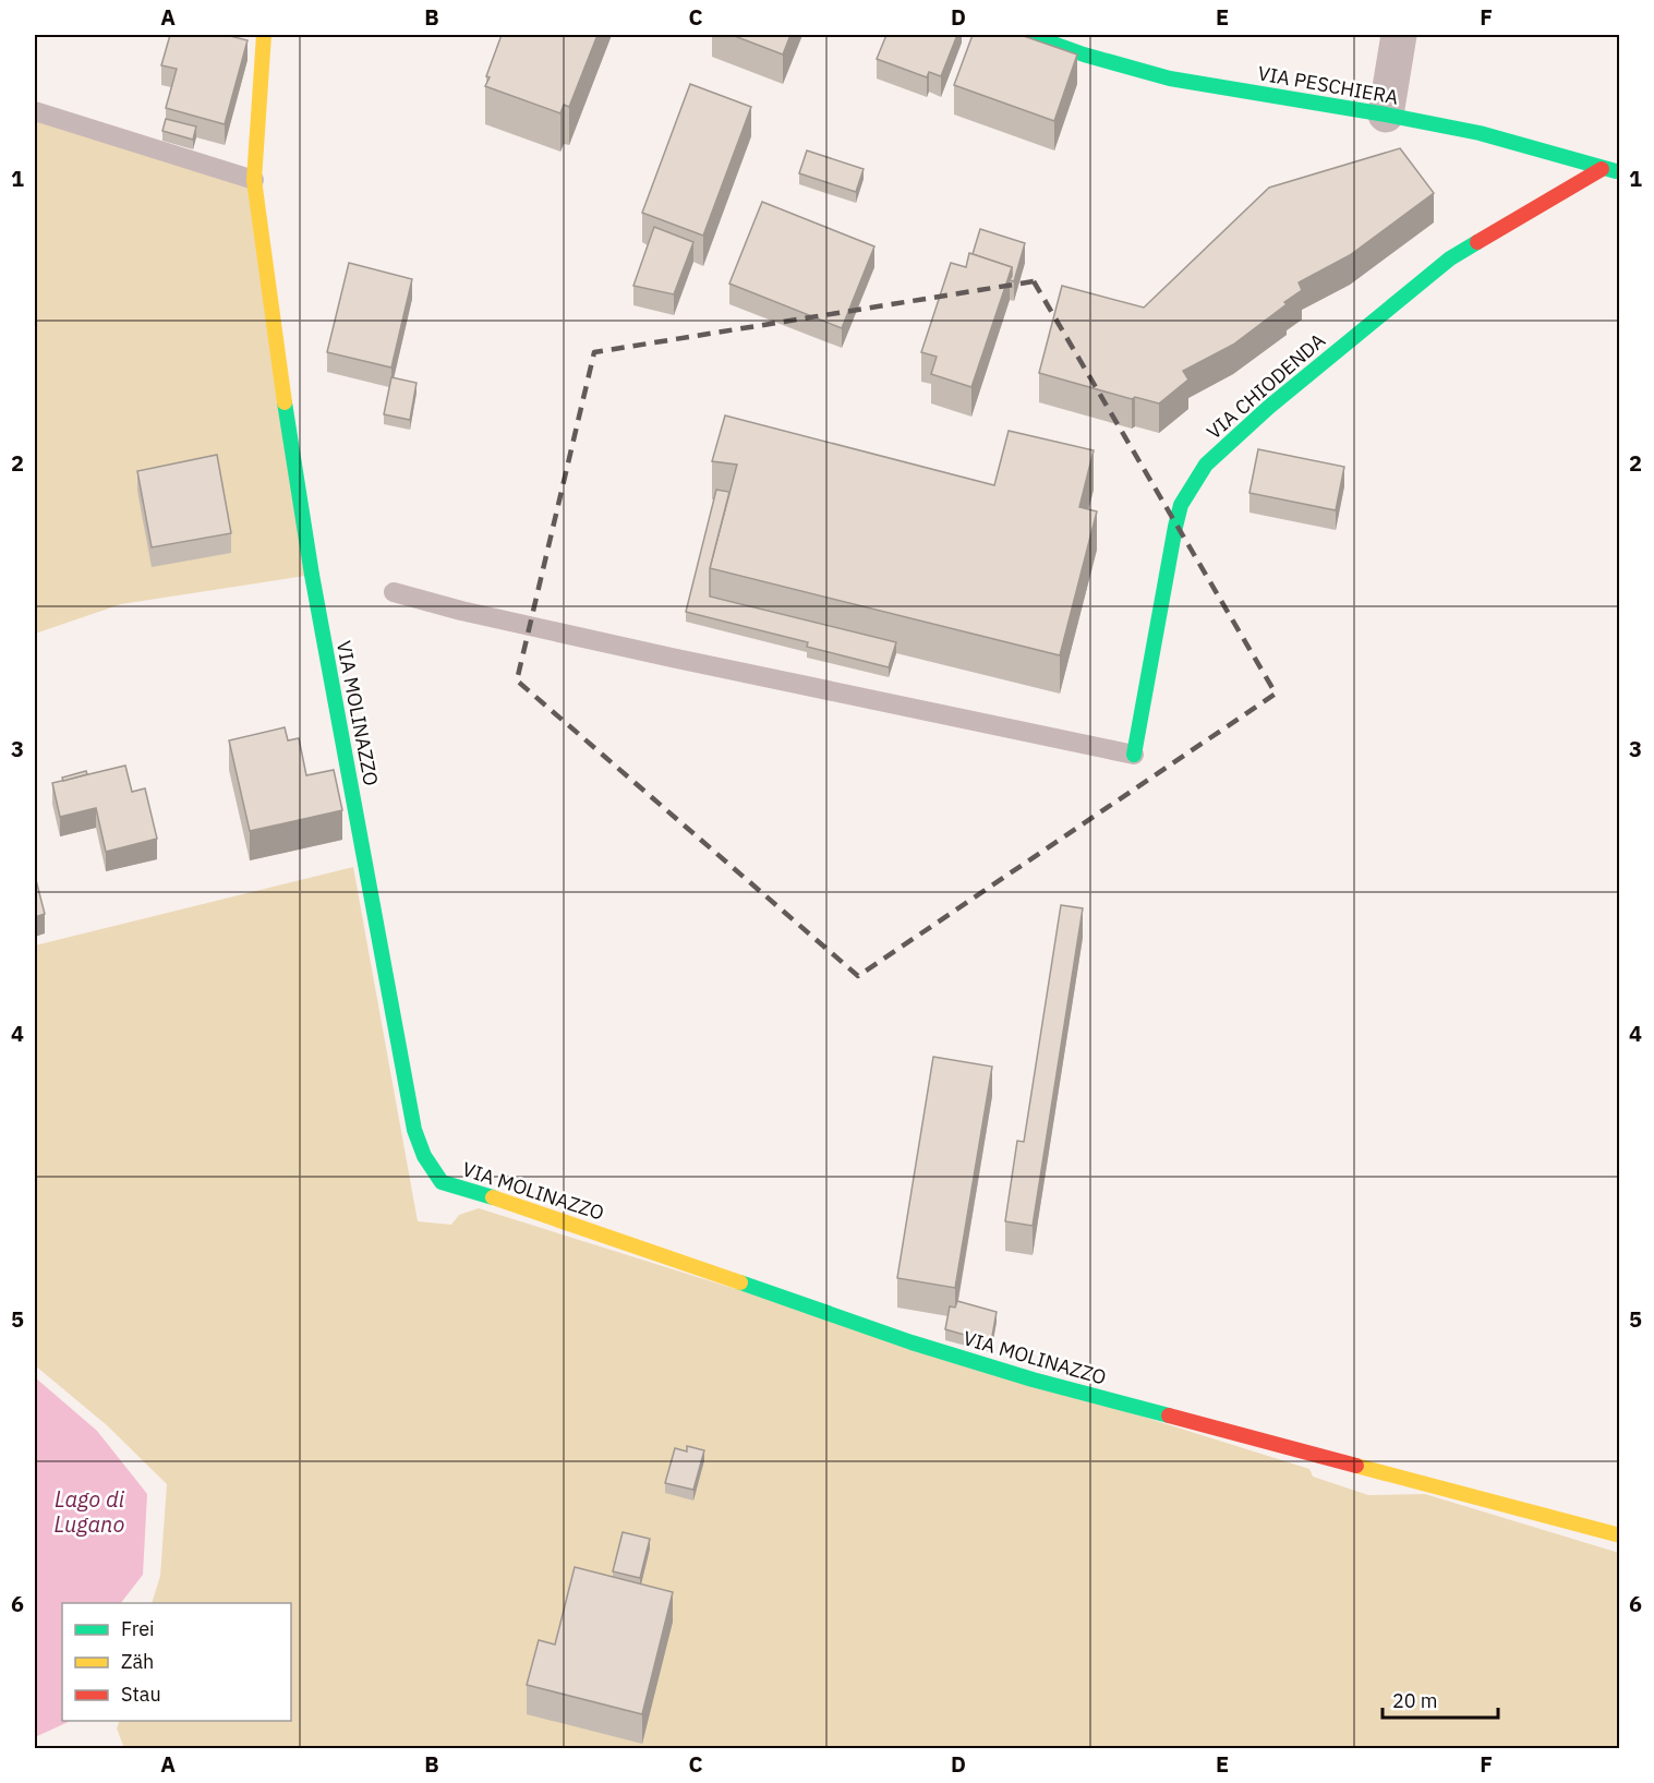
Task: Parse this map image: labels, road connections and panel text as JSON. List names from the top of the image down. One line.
{"streets":{"street":["VIA PESCHIERA","VIA CHIODENDA","VIA MOLINAZZO"]},"crossings":[["VIA PESCHIERA","VIA CHIODENDA"]],"water":["Lago di Lugano"],"legend":["Frei","Zäh","Stau"],"scale_bar":"20 m","grid":{"columns":["A","B","C","D","E","F"],"rows":["1","2","3","4","5","6"]}}
